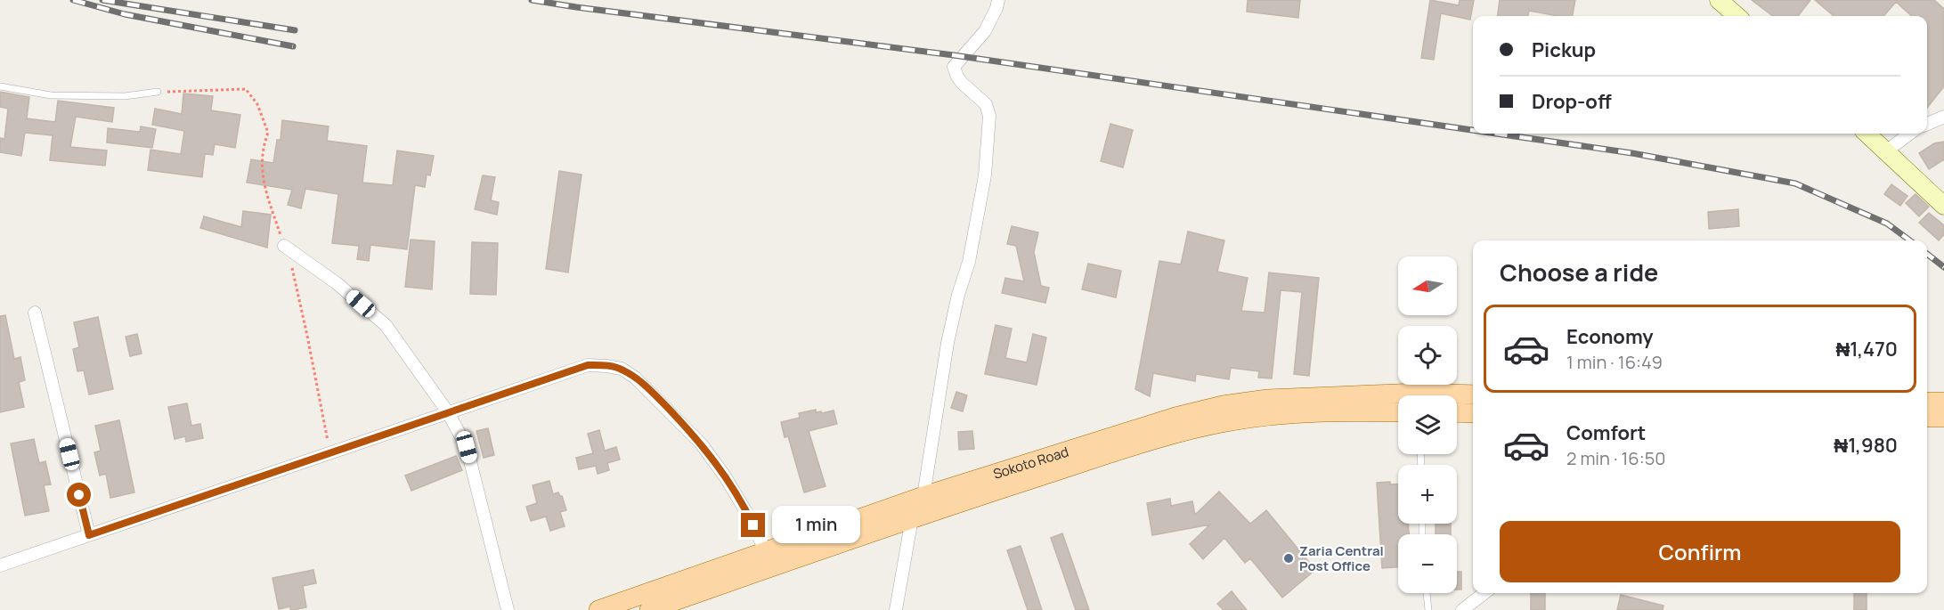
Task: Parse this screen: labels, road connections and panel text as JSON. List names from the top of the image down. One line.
{"streets":{"main road":["Sokoto Road"]},"places":["Zaria Central Post Office"],"north":"left","page":{"banner":["Pickup","Drop-off"],"heading":"Choose a ride","map_buttons":["+","−"],"list":[{"name":"Economy","note":"1 min · 16:49","value":"₦1,470"},{"name":"Comfort","note":"2 min · 16:50","value":"₦1,980"}],"bubble":"1 min","buttons":"Confirm"}}
